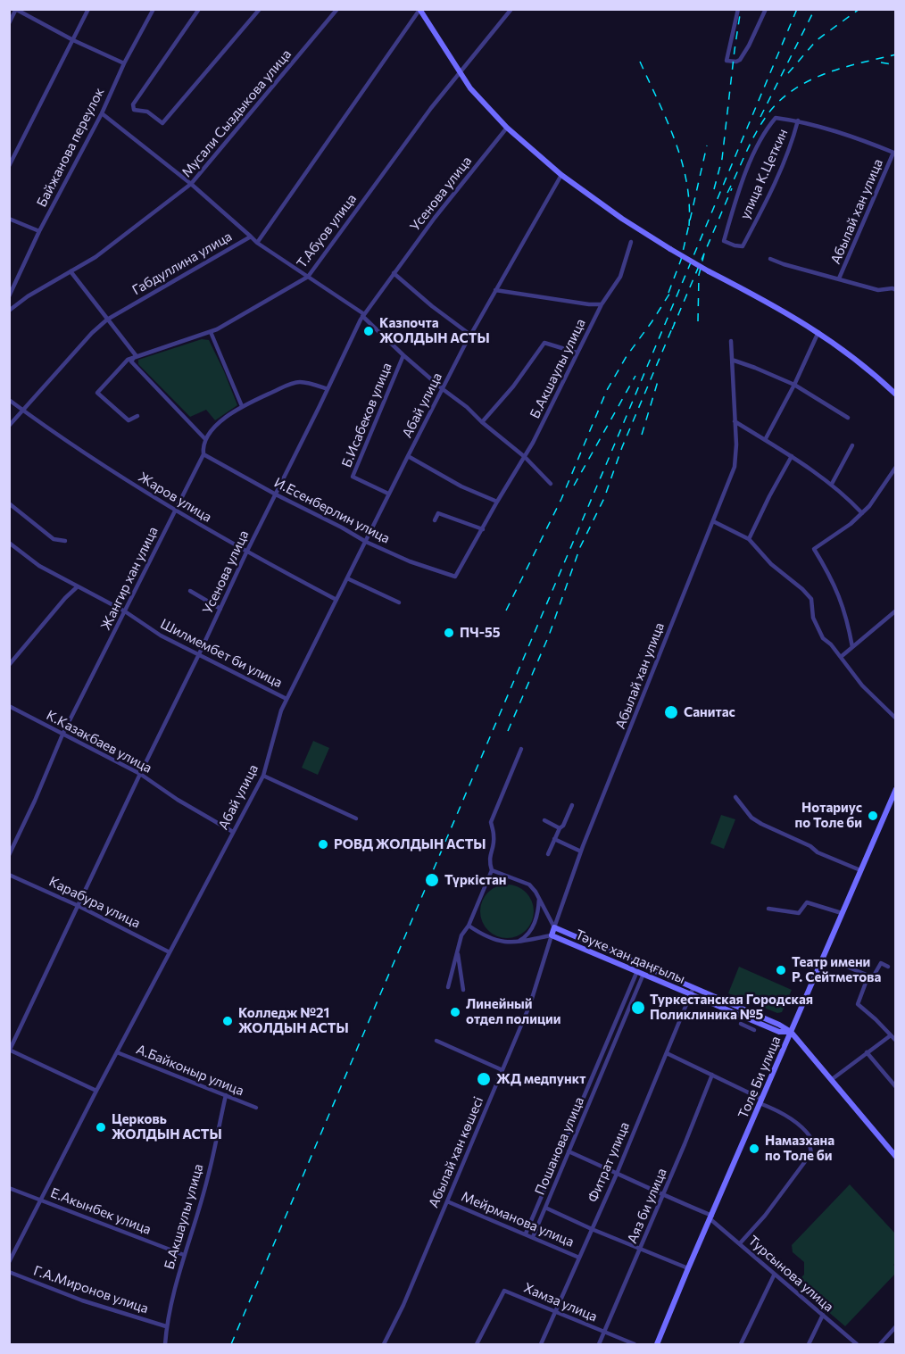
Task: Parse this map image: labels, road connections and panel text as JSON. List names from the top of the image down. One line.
{"streets":{"street":["Мусали Сыздыкова улица","Байжанова переулок","улица К.Цеткин","Усенова улица","Абылай хан улица","Т.Абуов улица","Габдуллина улица","Б.Акшаулы улица","Абай улица","Б.Исабеков улица","Жаров улица","И.Есенберлин улица","Жангир хан улица","Шилмембет би улица","К.Казакбаев улица","Карабура улица","Тәуке хан даңғылы","А.Байконыр улица","Толе Би улица","Пошанова улица","Абылай хан көшесі","Фитрат улица","Аяз би улица","Е.Акынбек улица","Мейрманова улица","Турсынова улица","Г.А.Миронов улица","Хамза улица"]},"crossings":[["Усенова улица","Б.Исабеков улица"],["Усенова улица","Жаров улица"],["Усенова улица","И.Есенберлин улица"],["Усенова улица","Шилмембет би улица"],["Усенова улица","К.Казакбаев улица"],["Усенова улица","Карабура улица"],["Абылай хан улица","Тәуке хан даңғылы"],["Абылай хан улица","Абылай хан көшесі"],["Т.Абуов улица","Б.Исабеков улица"],["Габдуллина улица","Б.Исабеков улица"],["Габдуллина улица","Жаров улица"],["Б.Акшаулы улица","Б.Исабеков улица"],["Б.Акшаулы улица","И.Есенберлин улица"],["Б.Акшаулы улица","А.Байконыр улица"],["Б.Акшаулы улица","Е.Акынбек улица"],["Б.Акшаулы улица","Г.А.Миронов улица"],["Абай улица","Б.Исабеков улица"],["Абай улица","Жаров улица"],["Абай улица","И.Есенберлин улица"],["Абай улица","Шилмембет би улица"],["Абай улица","К.Казакбаев улица"],["Абай улица","Карабура улица"],["Абай улица","А.Байконыр улица"],["Абай улица","Е.Акынбек улица"],["Жаров улица","Жангир хан улица"],["И.Есенберлин улица","Жангир хан улица"],["Жангир хан улица","Шилмембет би улица"],["Жангир хан улица","К.Казакбаев улица"],["Тәуке хан даңғылы","Толе Би улица"],["Тәуке хан даңғылы","Пошанова улица"],["Тәуке хан даңғылы","Абылай хан көшесі"],["Тәуке хан даңғылы","Фитрат улица"],["Толе Би улица","Турсынова улица"],["Пошанова улица","Мейрманова улица"],["Пошанова улица","Турсынова улица"],["Абылай хан көшесі","Мейрманова улица"],["Фитрат улица","Мейрманова улица"],["Фитрат улица","Турсынова улица"],["Фитрат улица","Хамза улица"],["Аяз би улица","Турсынова улица"],["Аяз би улица","Хамза улица"]],"places":["Казпочта ЖОЛДЫН АСТЫ","ПЧ-55","Санитас","Нотариус по Толе би","РОВД ЖОЛДЫН АСТЫ","Түркістан","Театр имени Р. Сейтметова","Туркестанская Городская Поликлиника №5","Линейный отдел полиции","Колледж №21 ЖОЛДЫН АСТЫ","ЖД медпункт","Церковь ЖОЛДЫН АСТЫ","Намазхана по Толе би"]}
